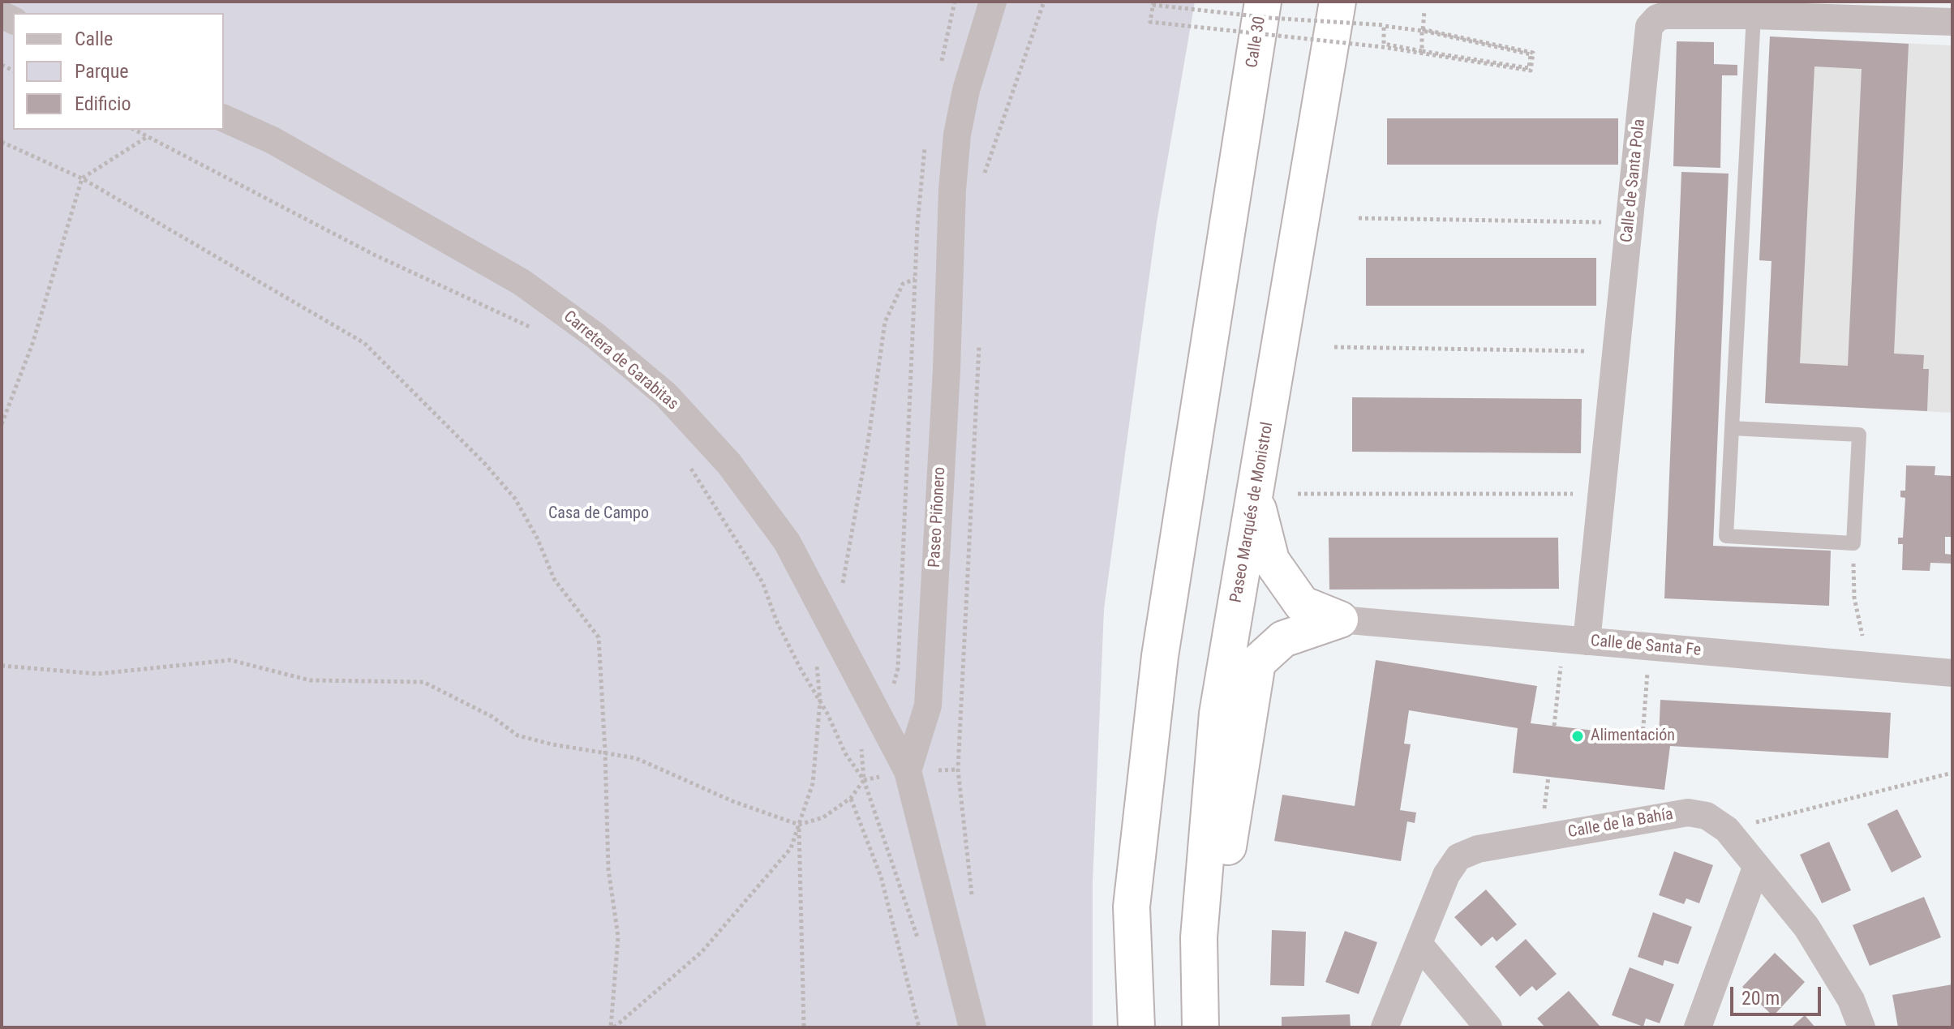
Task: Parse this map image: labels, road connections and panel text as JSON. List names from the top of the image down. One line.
{"streets":{"highway":["Calle 30","Paseo Marqués de Monistrol"],"street":["Calle de Santa Pola","Carretera de Garabitas","Paseo Piñonero","Calle de Santa Fe","Calle de la Bahía"]},"crossings":[["Calle de Santa Pola","Calle de Santa Fe"],["Carretera de Garabitas","Paseo Piñonero"]],"parks":["Casa de Campo"],"places":["Alimentación"],"legend":["Calle","Parque","Edificio"],"scale_bar":"20 m"}
